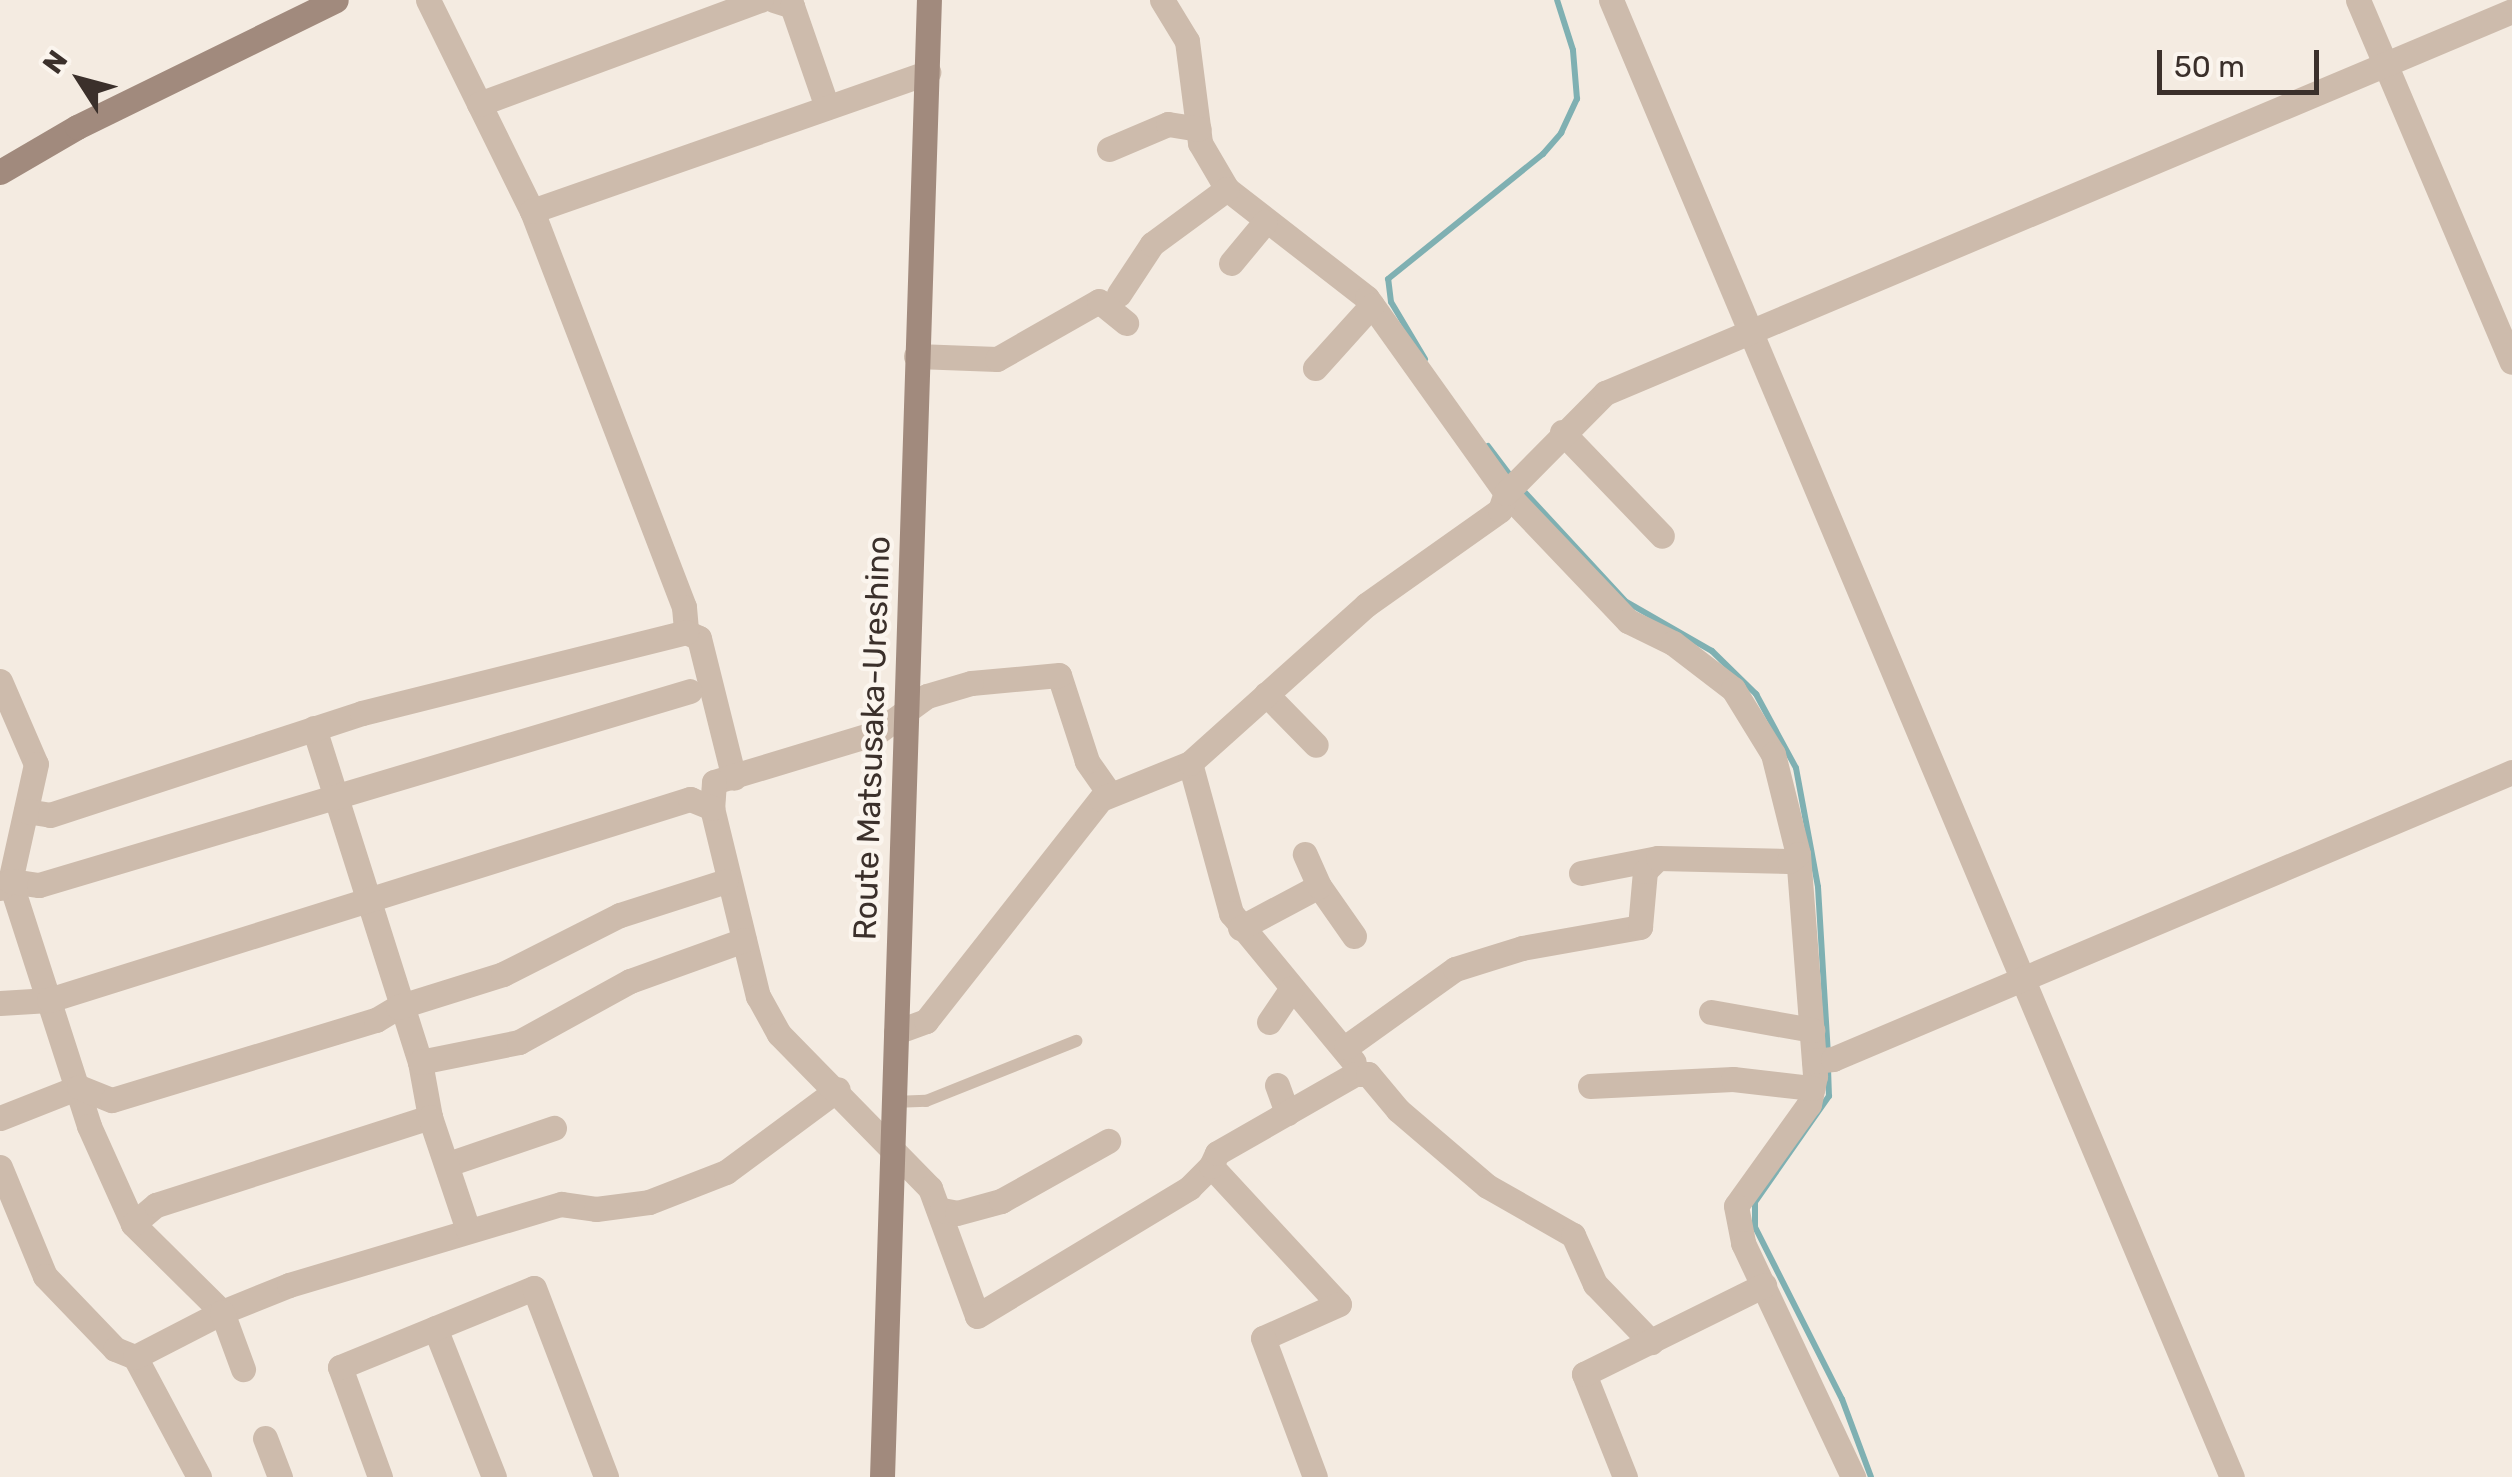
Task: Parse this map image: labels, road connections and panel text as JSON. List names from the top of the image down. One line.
{"streets":{"main road":["Route Matsusaka-Ureshino"]},"scale_bar":"50 m","north":"top left"}
